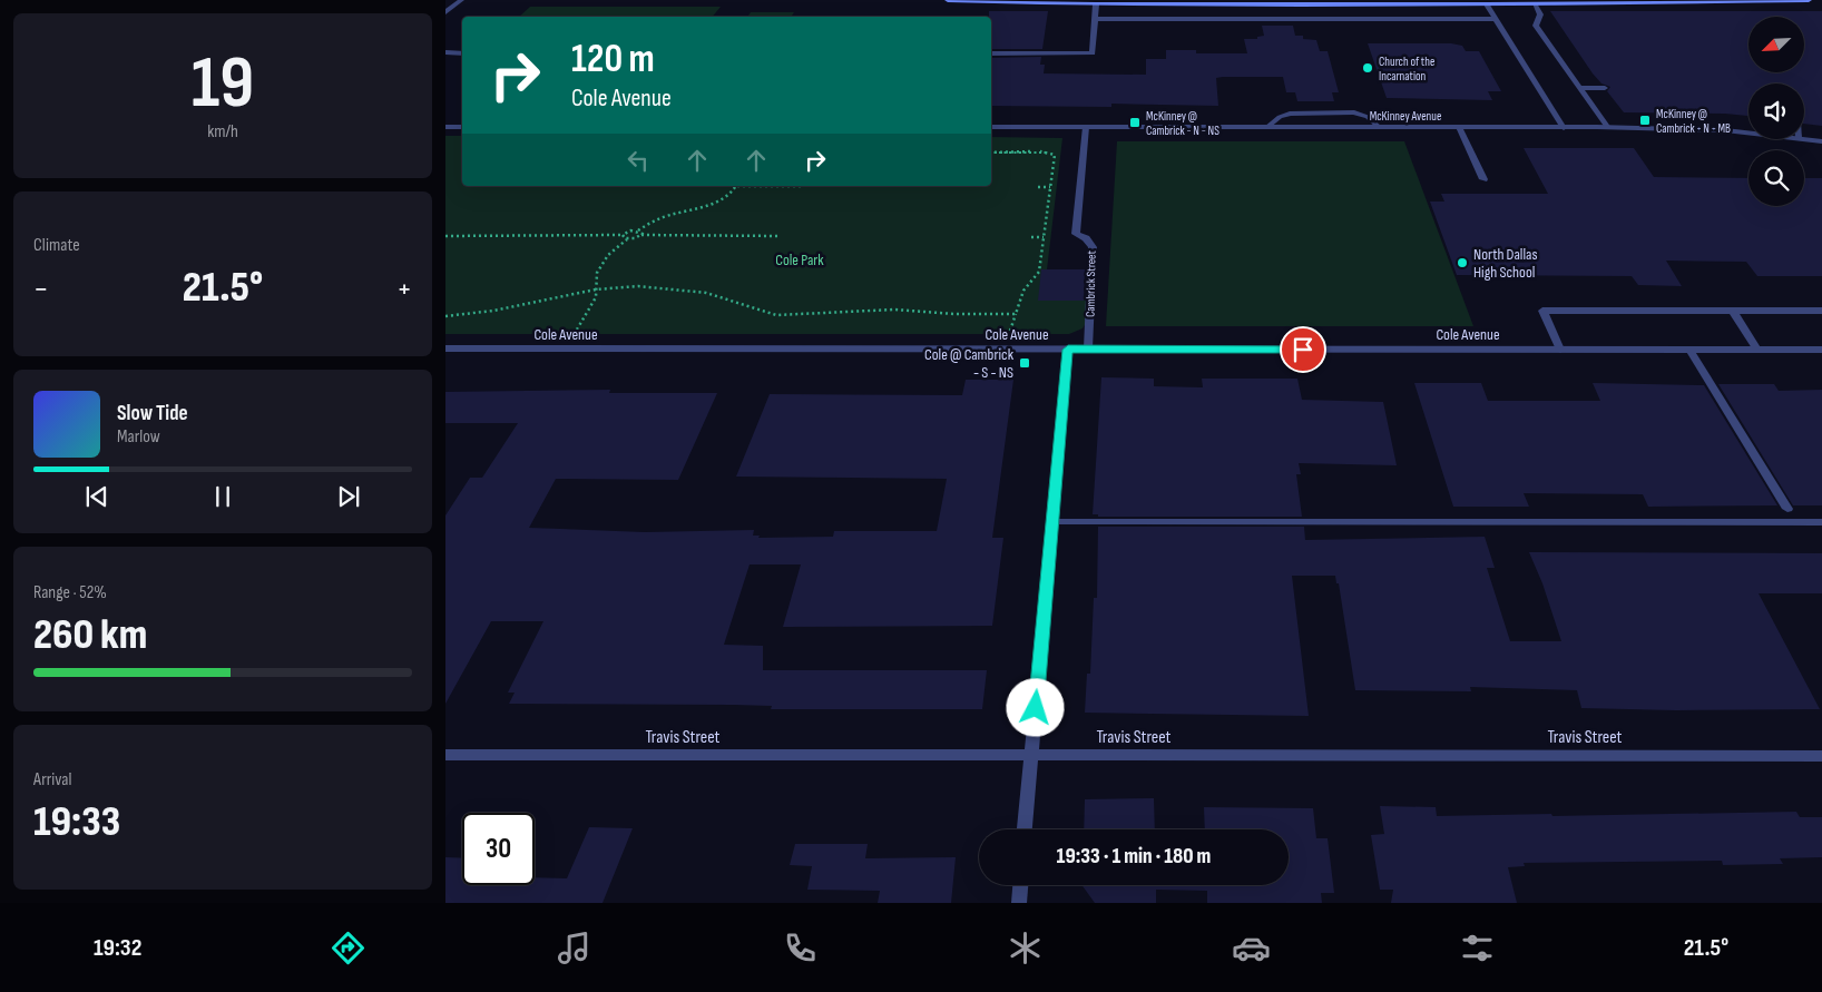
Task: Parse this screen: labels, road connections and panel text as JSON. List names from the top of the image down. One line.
{"streets":{"street":["McKinney Avenue","Cambrick Street","Cole Avenue","Travis Street"]},"crossings":[["McKinney Avenue","Cambrick Street"],["Cambrick Street","Cole Avenue"]],"parks":["Cole Park"],"places":{"other":["Church of the Incarnation","North Dallas High School"],"transit":["McKinney @ Cambrick - N - MB","McKinney @ Cambrick - N - NS","Cole @ Cambrick - S - NS"]},"north":"bottom left","page":{"tile":[["19","km/h"],"Climate",["Range · 52%","260 km"],["Arrival","19:33"]],"turn":["120 m","Cole Avenue"],"heat":["−","21.5°","+"],"song":["Slow Tide","Marlow"],"limit":"30","trip":"19:33 · 1 min · 180 m","tabs":["19:32","21.5°"]}}
